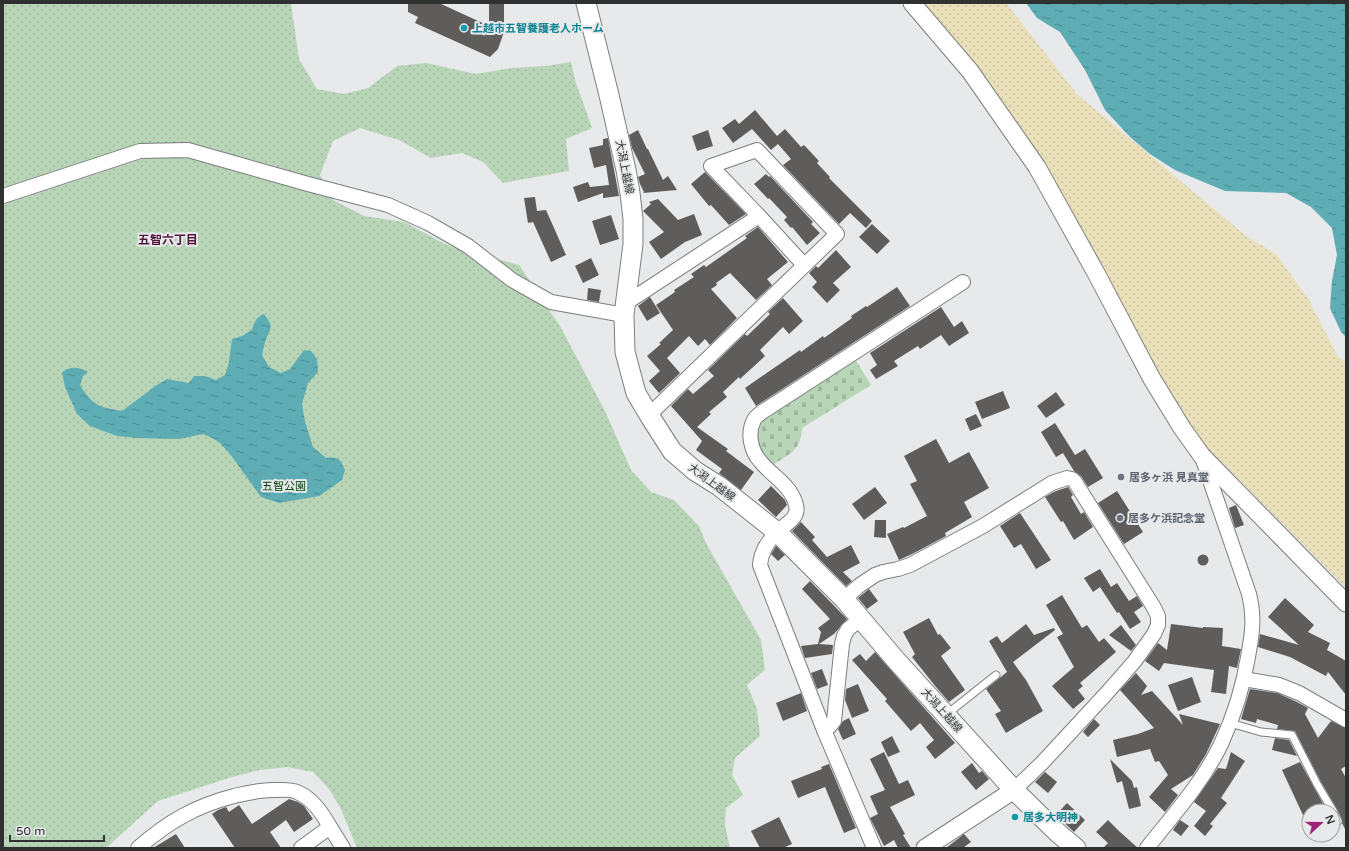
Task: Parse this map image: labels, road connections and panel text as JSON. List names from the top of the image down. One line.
{"streets":{"main road":["大潟上越線"]},"districts":["五智六丁目"],"parks":["五智公園"],"places":["上越市五智養護老人ホーム","居多ヶ浜 見真堂","居多ケ浜記念堂","居多大明神"],"scale_bar":"50 m","north":"right"}
